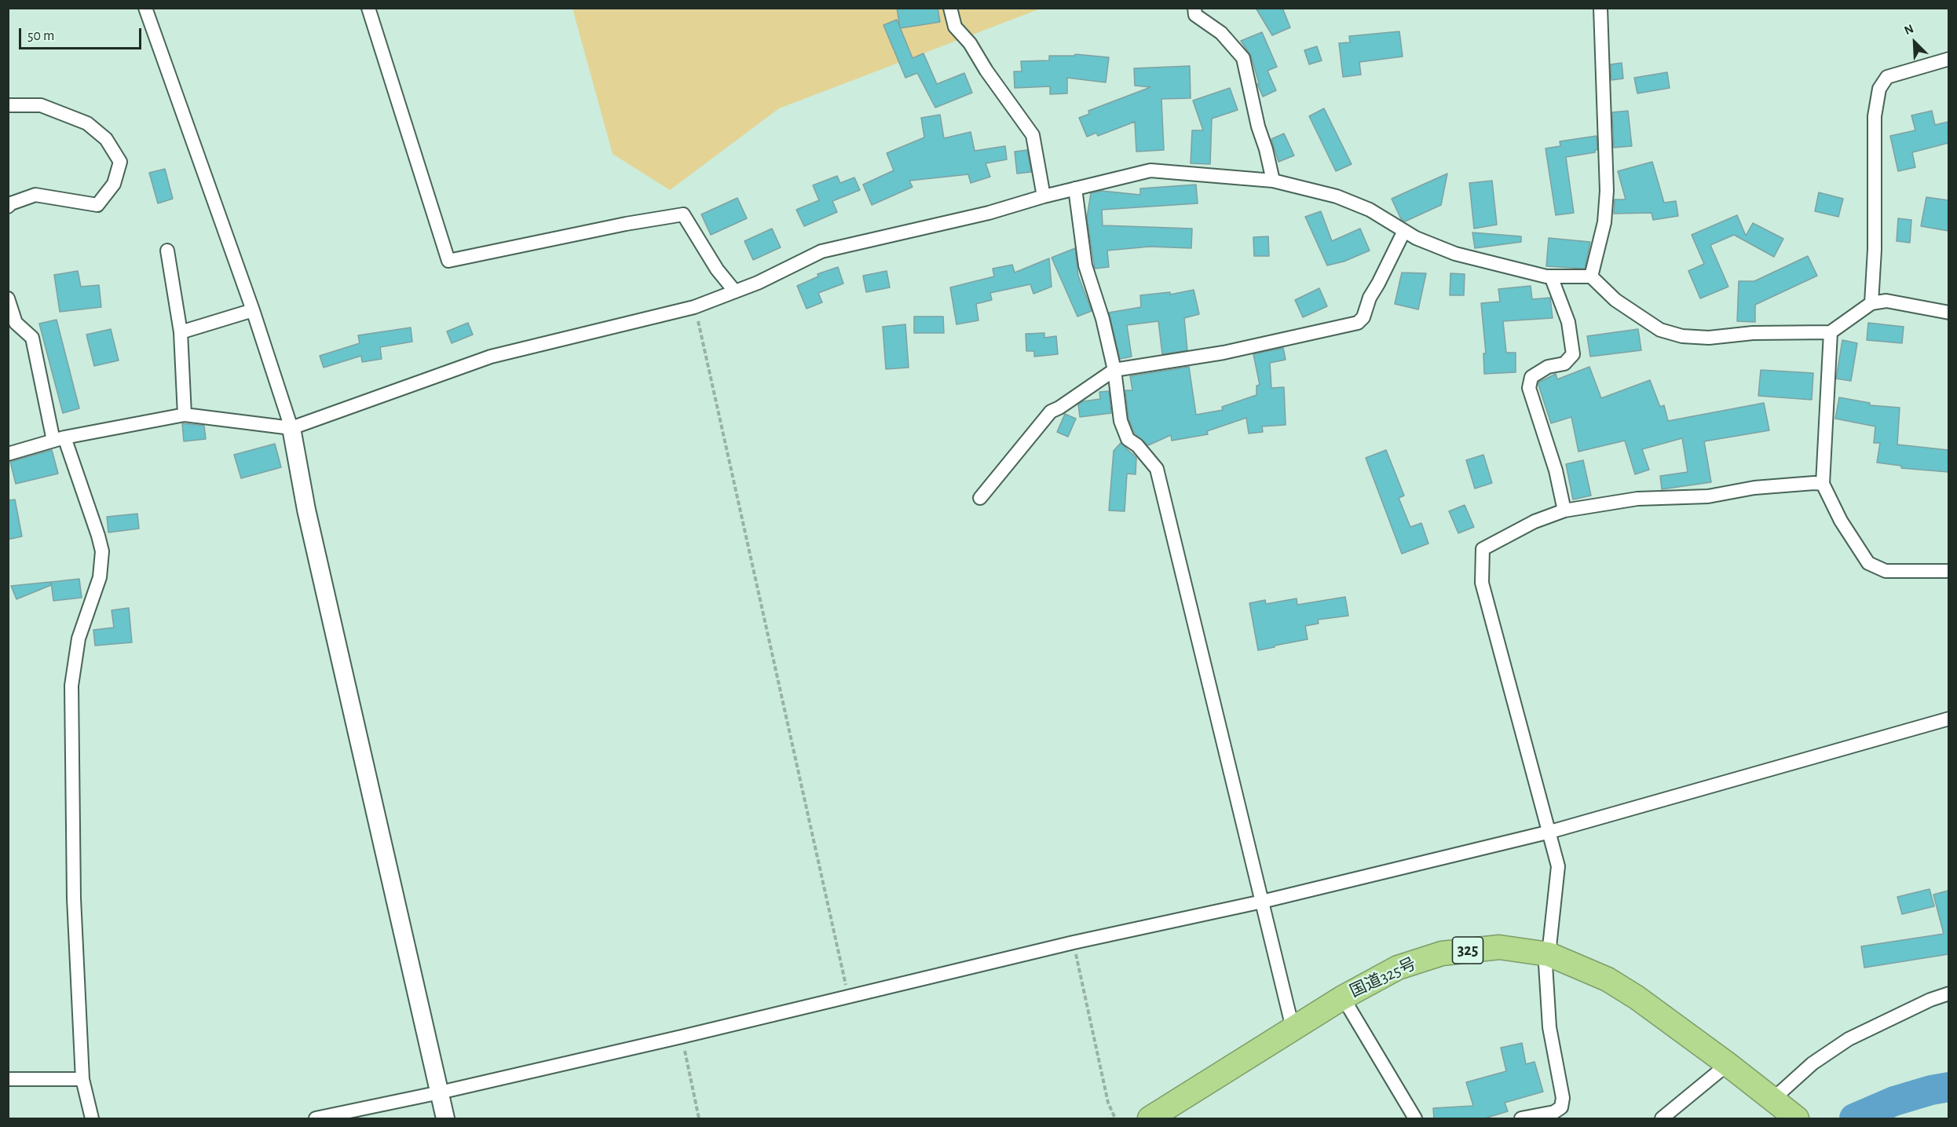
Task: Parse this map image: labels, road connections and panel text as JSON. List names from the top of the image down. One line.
{"streets":{"highway":["325","国道325号"]},"scale_bar":"50 m","north":"top left"}
